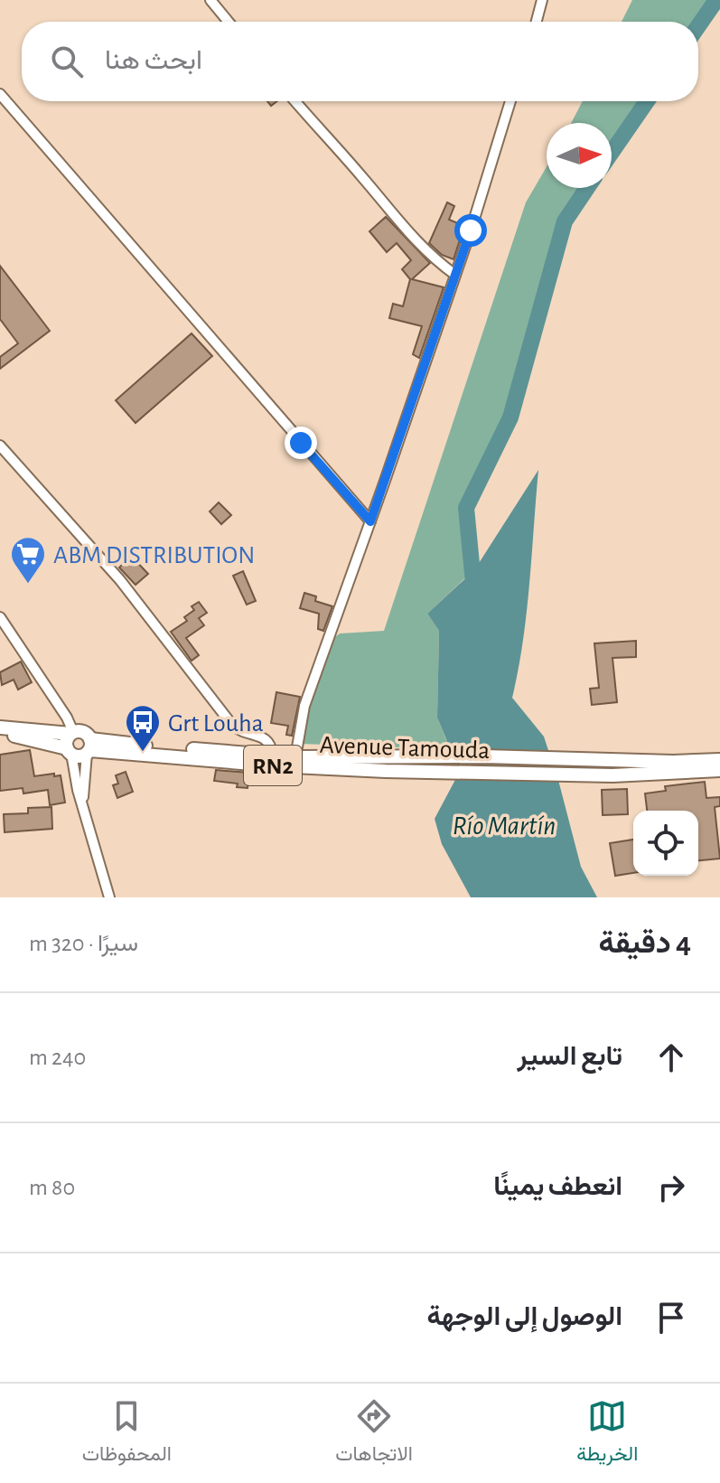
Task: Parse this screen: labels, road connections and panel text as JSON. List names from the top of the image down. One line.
{"streets":{"highway":["Avenue Tamouda","RN2"]},"crossings":[["Avenue Tamouda","RN2"]],"water":["Río Martín"],"places":{"supermarket":["ABM DISTRIBUTION"],"bus stop":["Grt Louha"]},"north":"right","page":{"search":"ابحث هنا","heading":["4 دقيقة","سيرًا · 320 m"],"list":[["تابع السير","240 m"],["انعطف يمينًا","80 m"],"الوصول إلى الوجهة"],"nav":["الخريطة","الاتجاهات","المحفوظات"]}}
